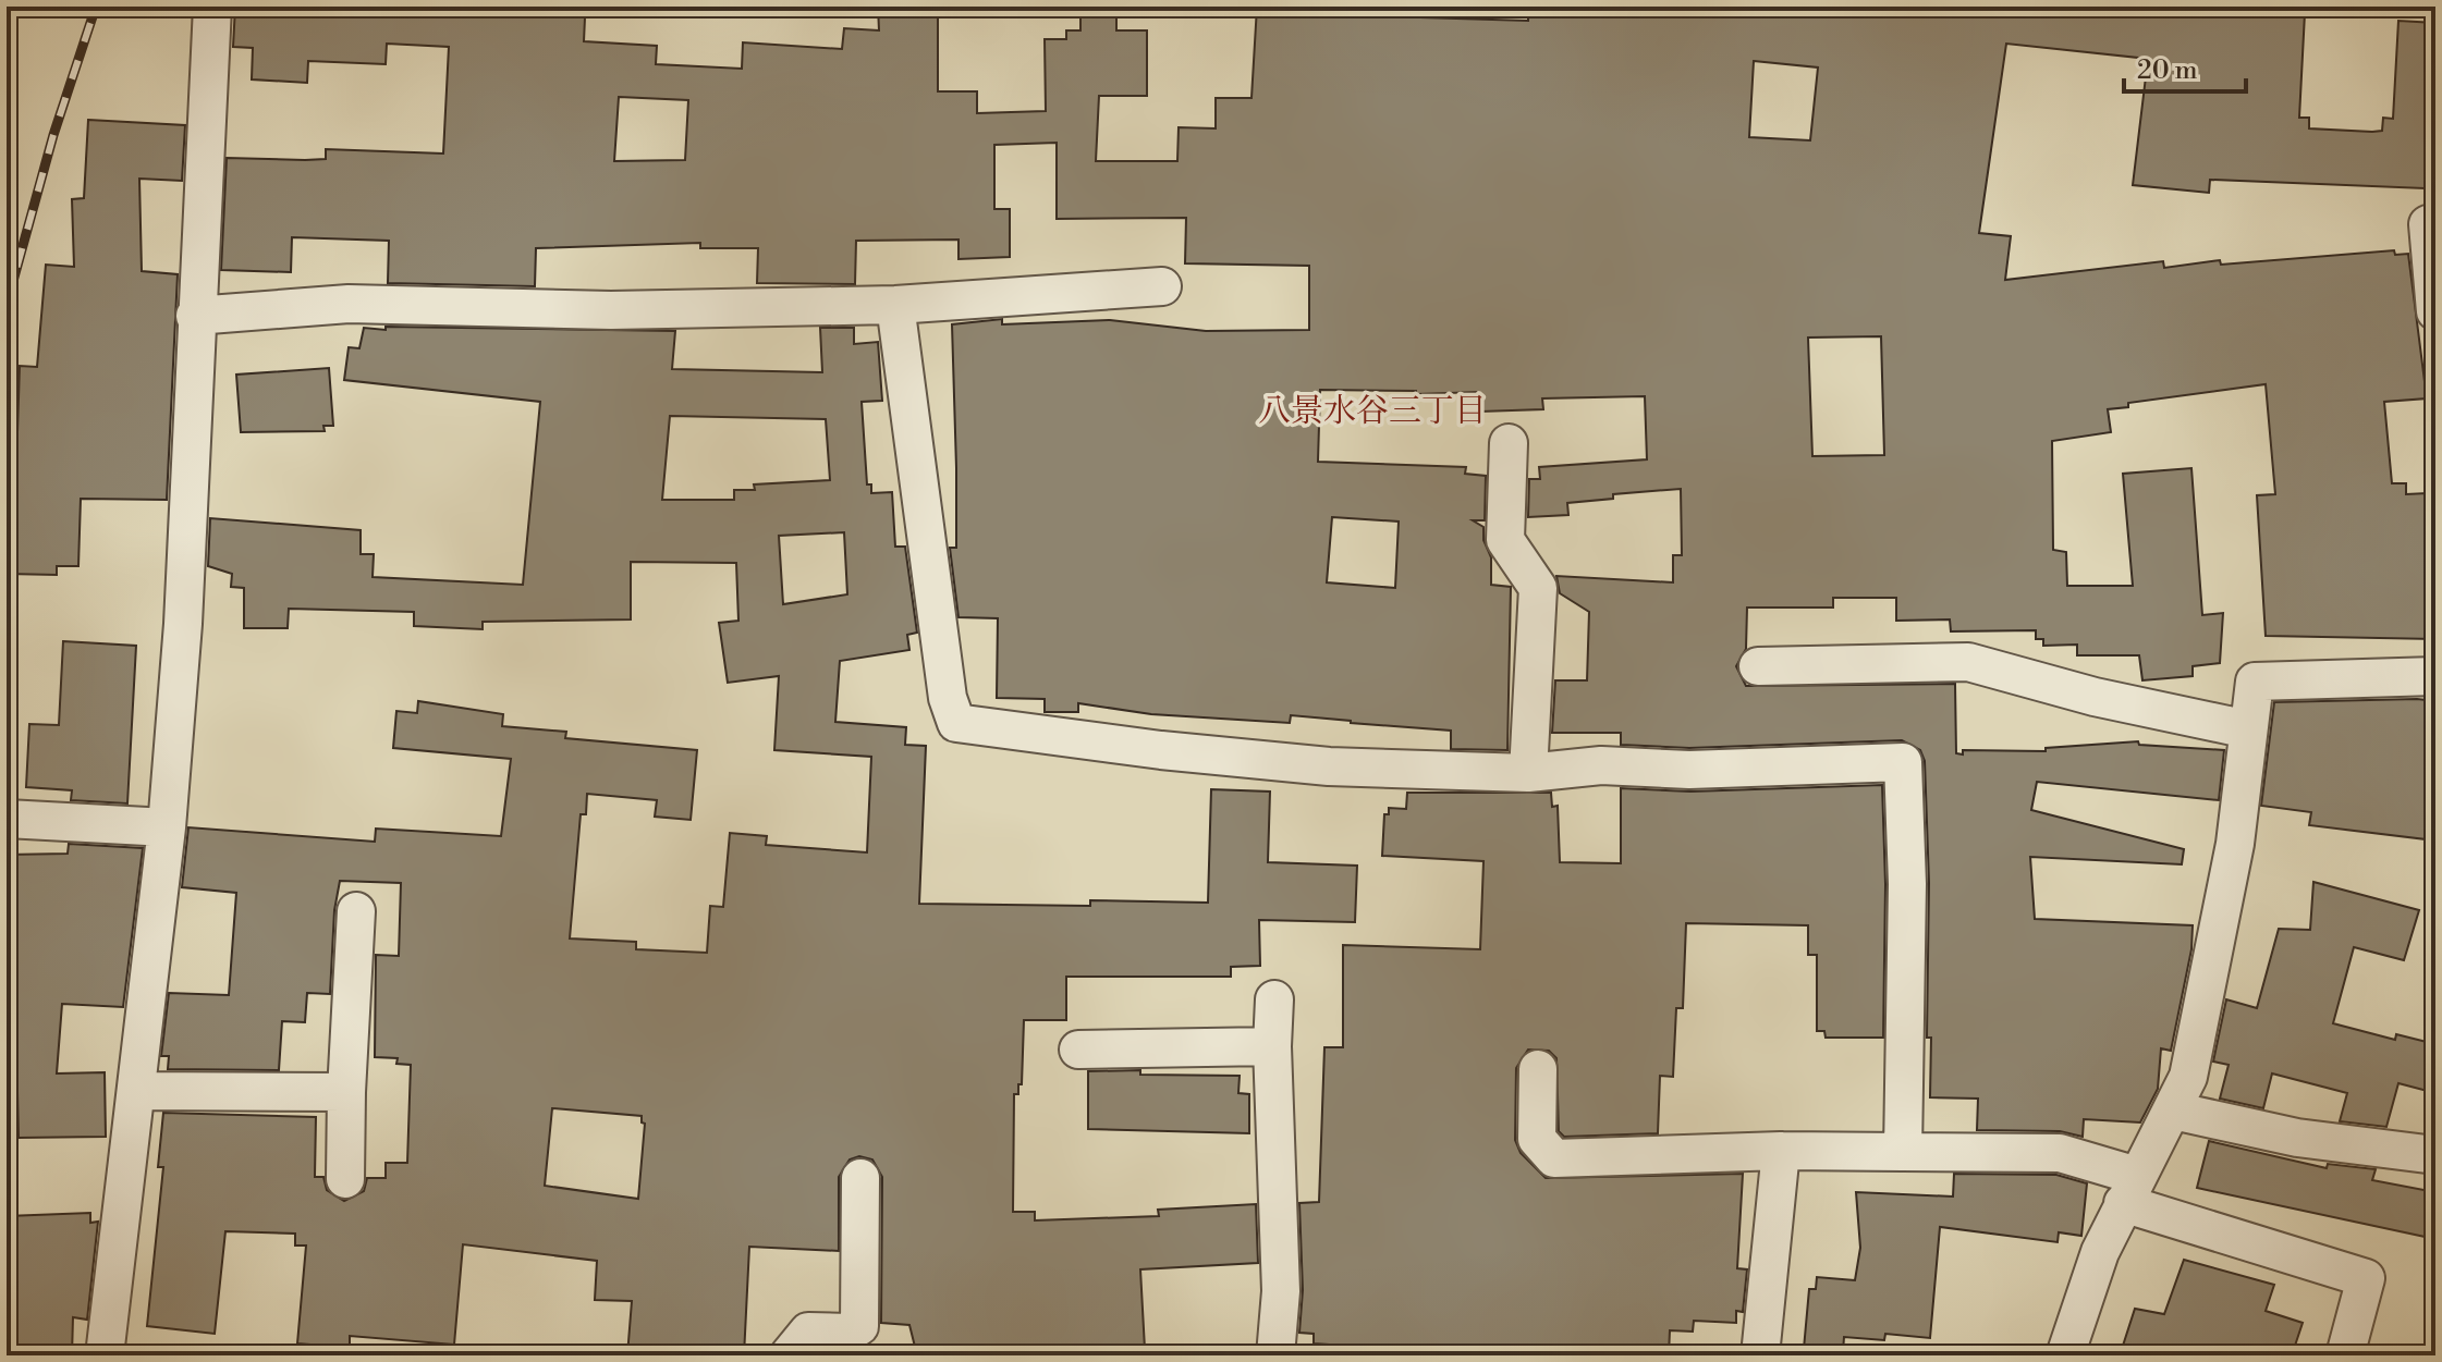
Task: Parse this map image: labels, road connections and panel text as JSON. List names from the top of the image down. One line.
{"districts":["八景水谷三丁目"],"scale_bar":"20 m"}
